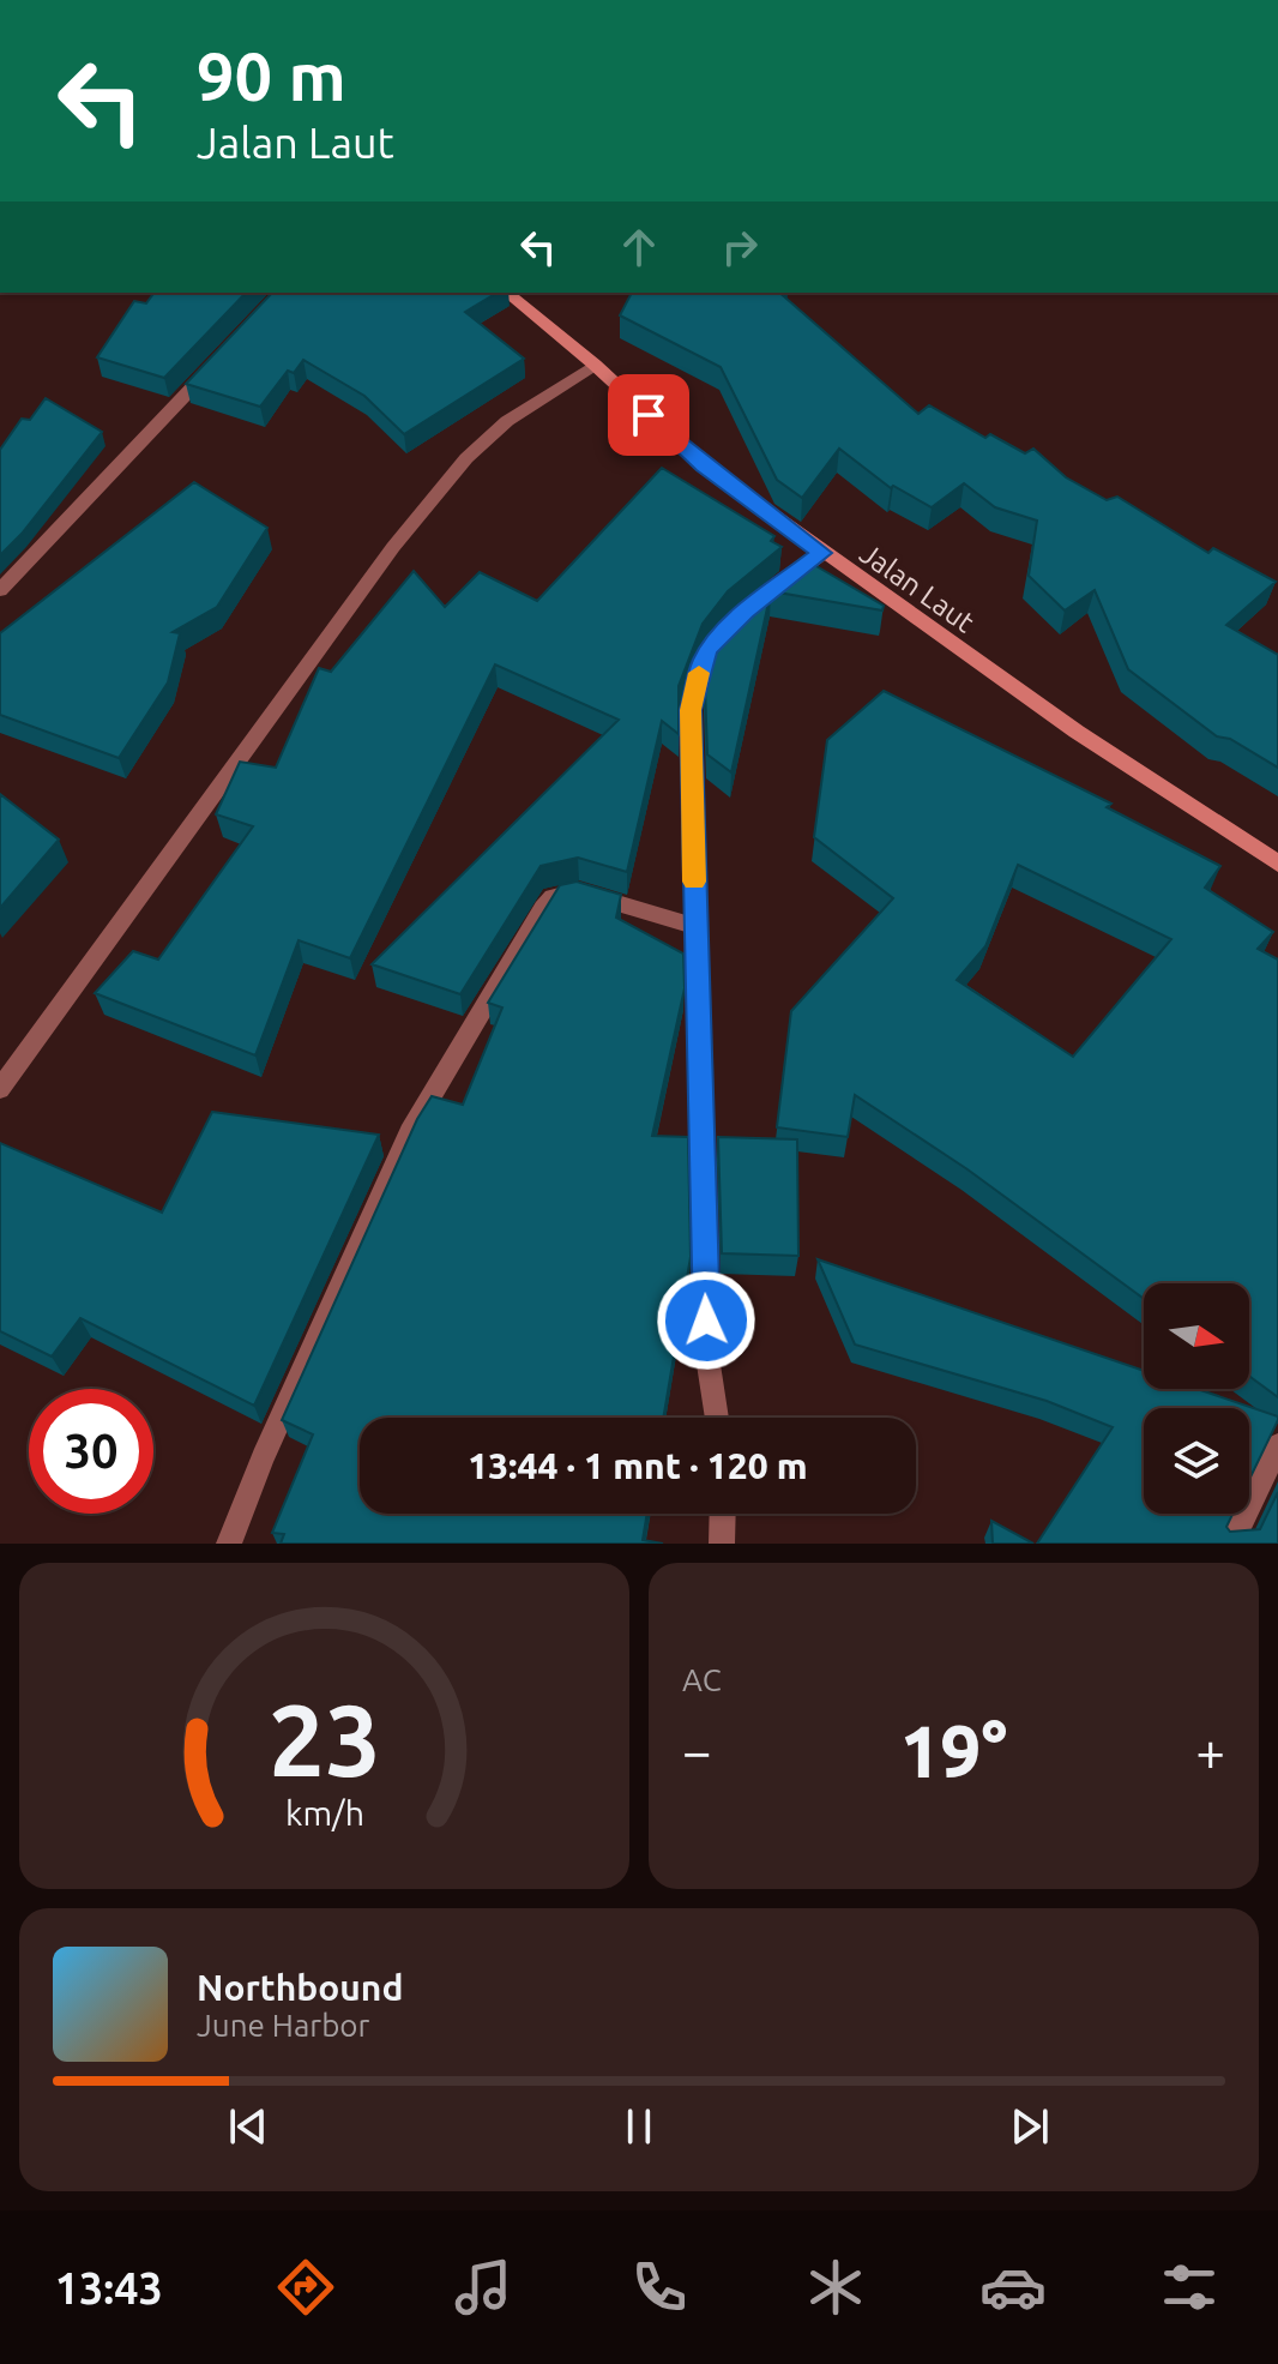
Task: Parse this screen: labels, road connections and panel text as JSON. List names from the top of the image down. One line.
{"streets":{"street":["Jalan Laut"]},"north":"right","page":{"turn":["90 m","Jalan Laut"],"limit":"30","trip":"13:44 · 1 mnt · 120 m","tile":"AC","heat":["−","19°","+"],"song":["Northbound","June Harbor"],"tabs":"13:43","gauge":["23","km/h"]}}
